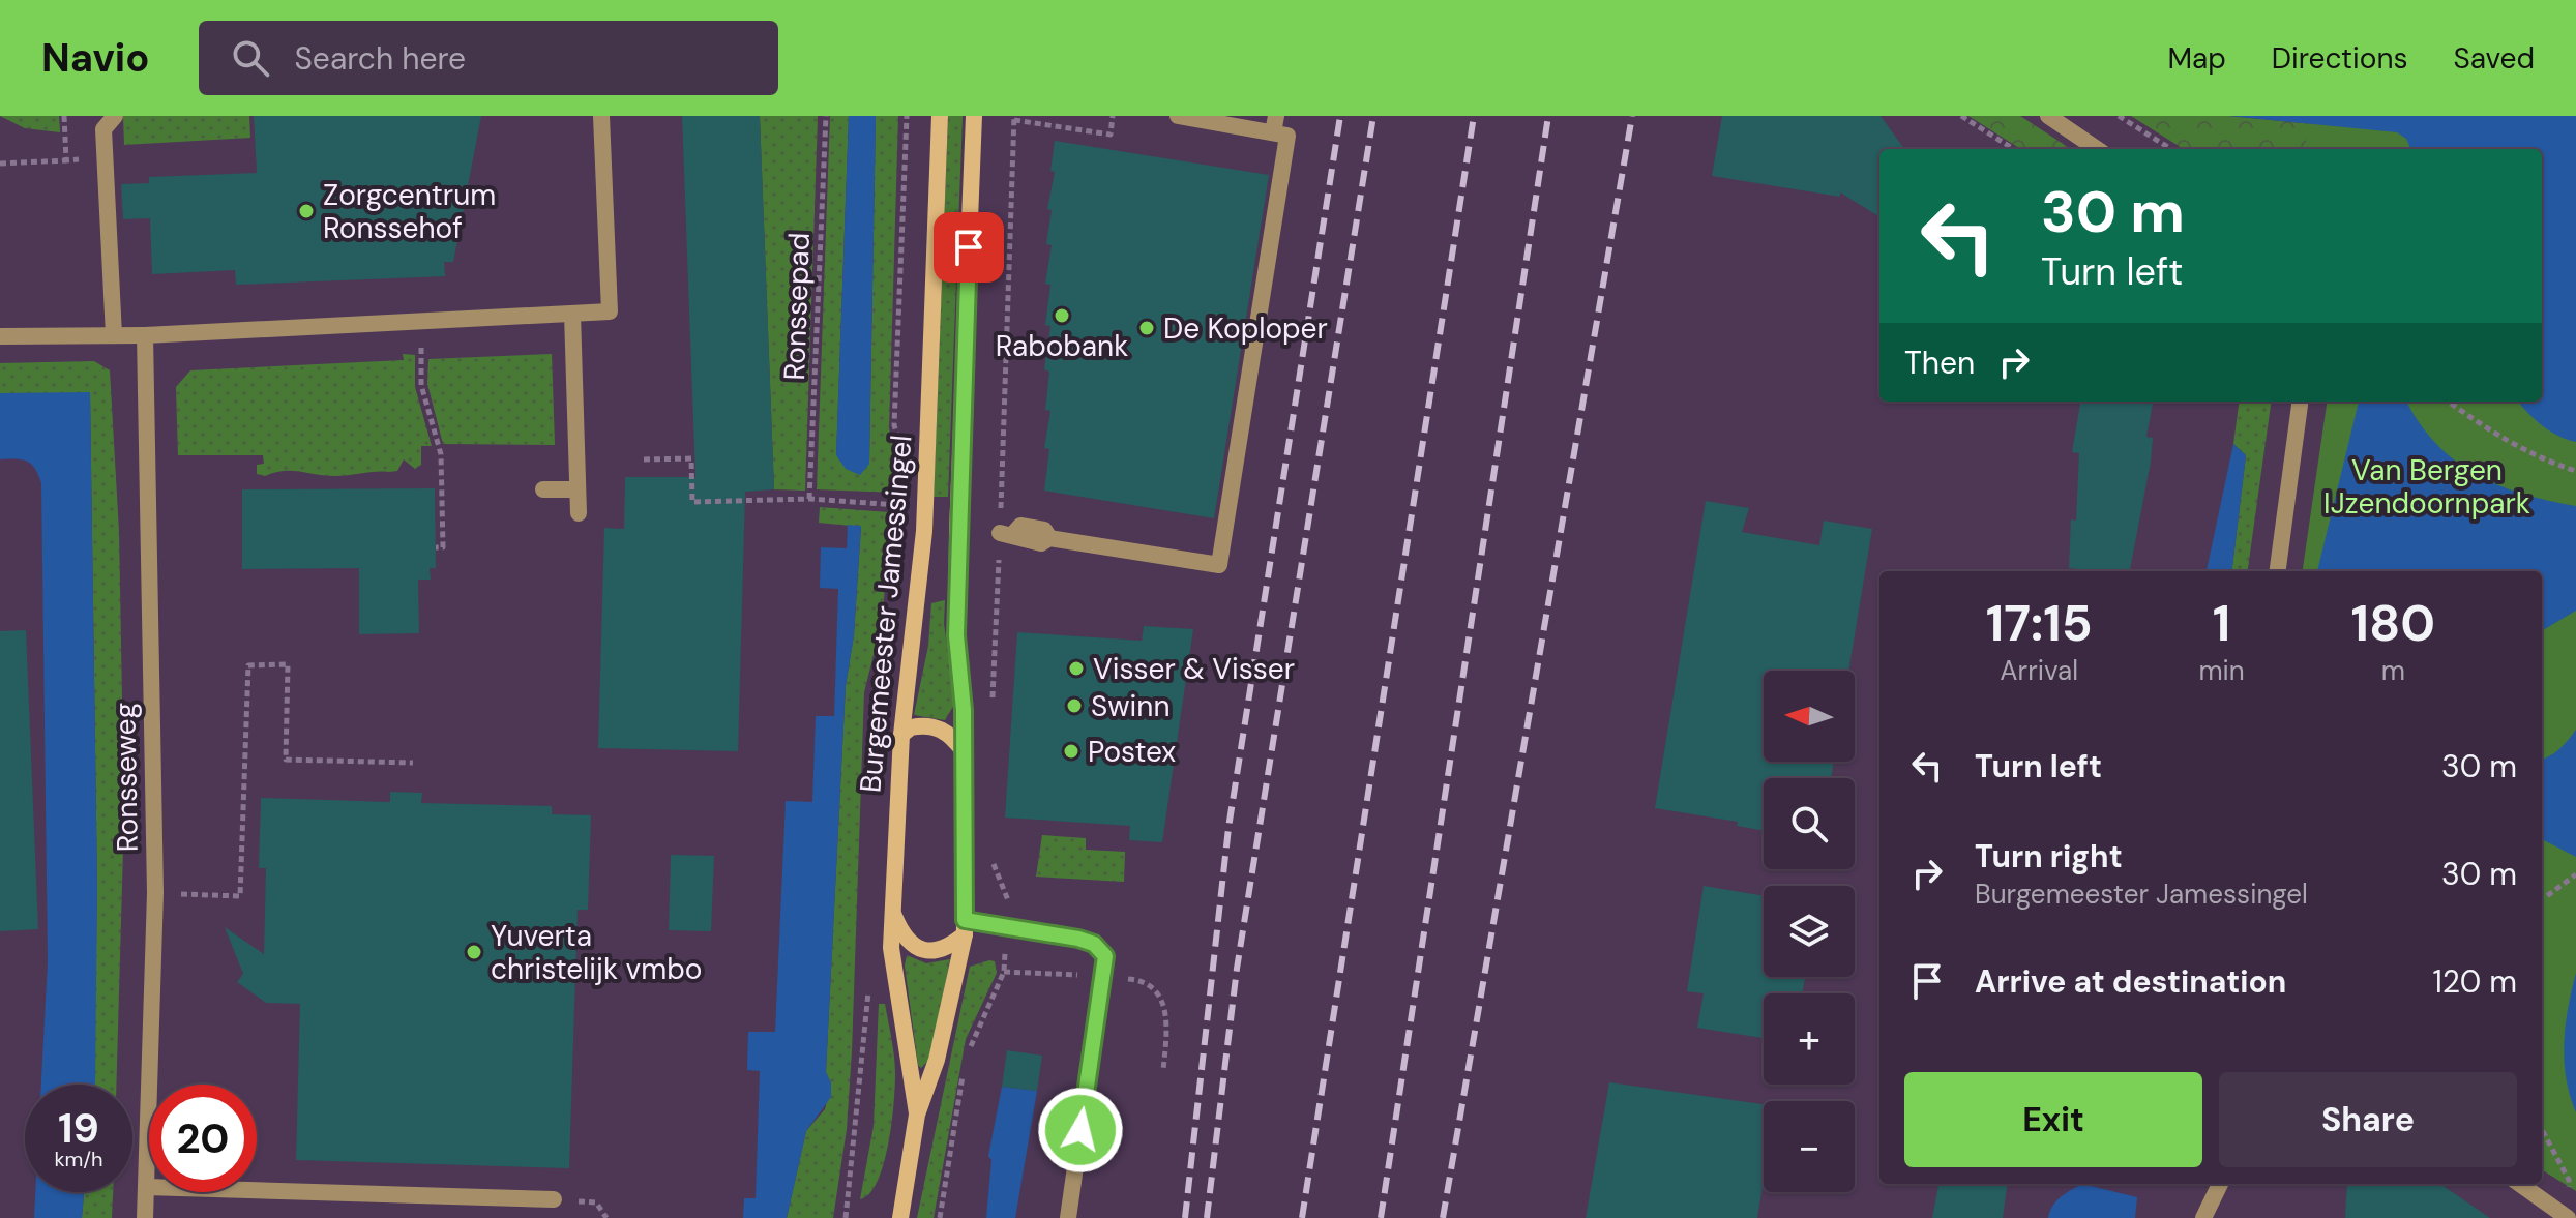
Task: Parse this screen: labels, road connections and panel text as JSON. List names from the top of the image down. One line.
{"streets":{"main road":["Burgemeester Jamessingel"],"street":["Ronsseweg"],"path":["Ronssepad"]},"parks":["Van Bergen IJzendoornpark"],"places":["Zorgcentrum Ronssehof","Rabobank","De Koploper","Visser & Visser","Swinn","Postex","Yuverta christelijk vmbo"],"north":"left","page":{"header":"Navio","search":"Search here","nav":["Map","Directions","Saved"],"turn":["30 m","Turn left"],"then":"Then","eta":["17:15","Arrival","1","min","180","m"],"map_buttons":["+","−"],"list":[{"name":"Turn left","value":"30 m"},{"name":"Turn right","note":"Burgemeester Jamessingel","value":"30 m"},{"name":"Arrive at destination","value":"120 m"}],"buttons":["Exit","Share"],"speed":"19 km/h","limit":"20"}}
